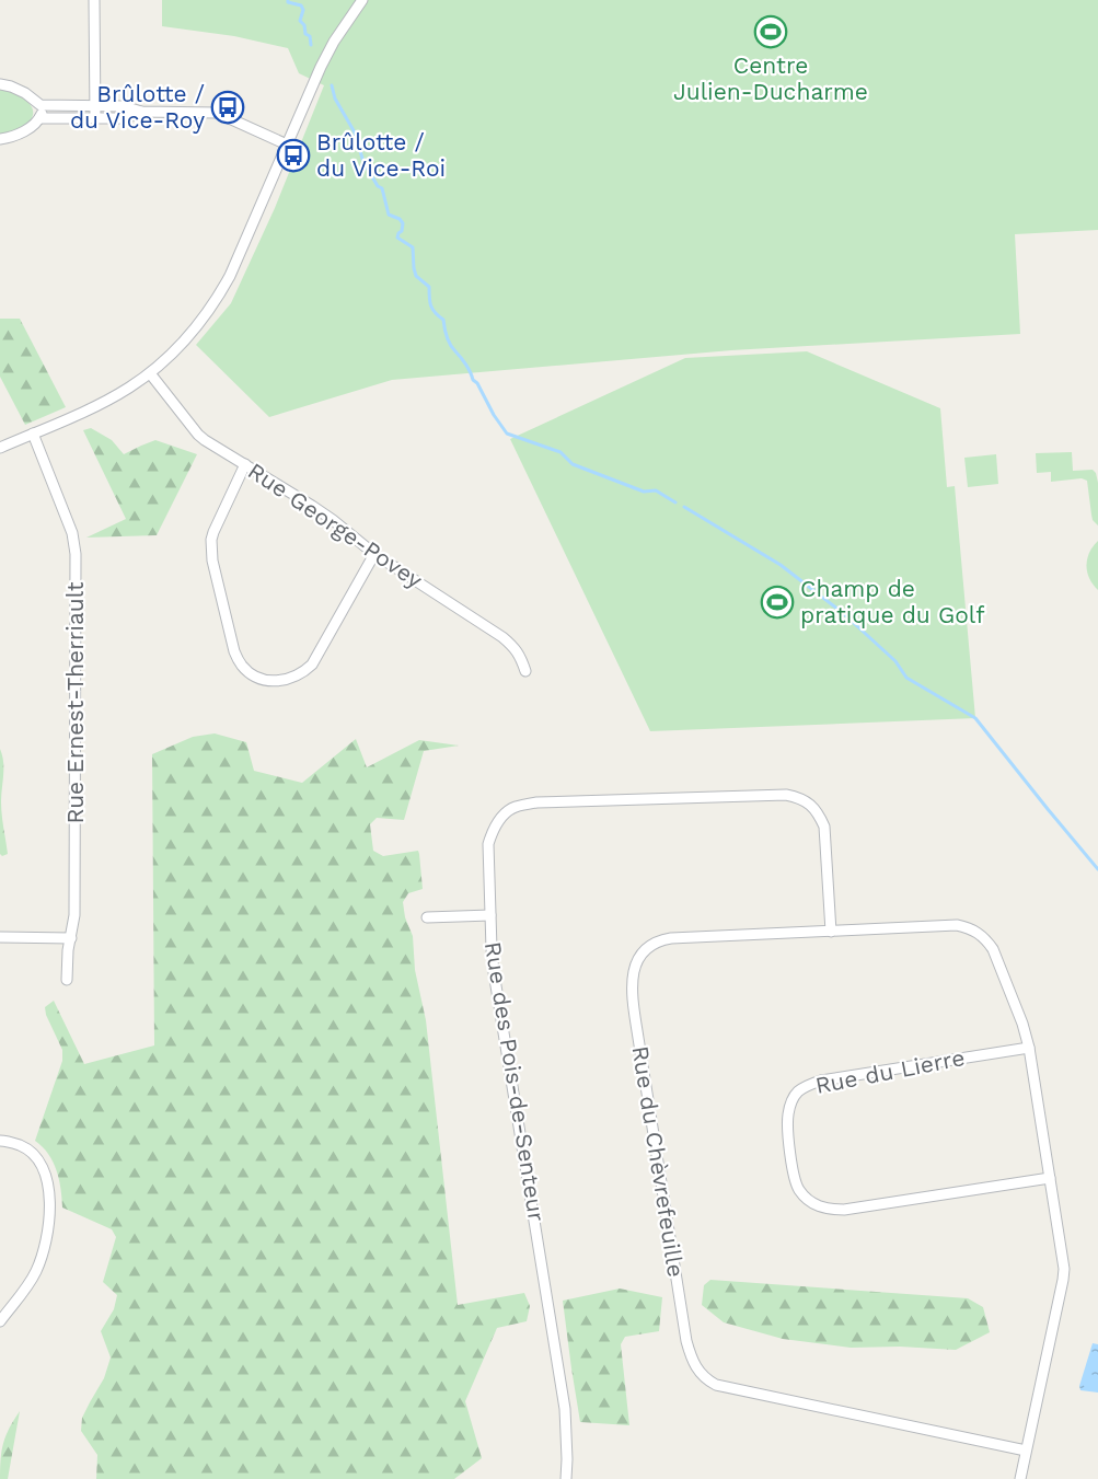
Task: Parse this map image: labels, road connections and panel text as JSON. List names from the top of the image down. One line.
{"streets":{"street":["Rue George-Povey","Rue Ernest-Therriault","Rue du Lierre","Rue des Pois-de-Senteur","Rue du Chèvrefeuille"]},"crossings":[["Rue du Lierre","Rue du Chèvrefeuille"],["Rue des Pois-de-Senteur","Rue du Chèvrefeuille"]],"places":{"sports":["Centre Julien-Ducharme","Champ de pratique du Golf"],"bus stop":["Brûlotte / du Vice-Roy","Brûlotte / du Vice-Roi"]}}
